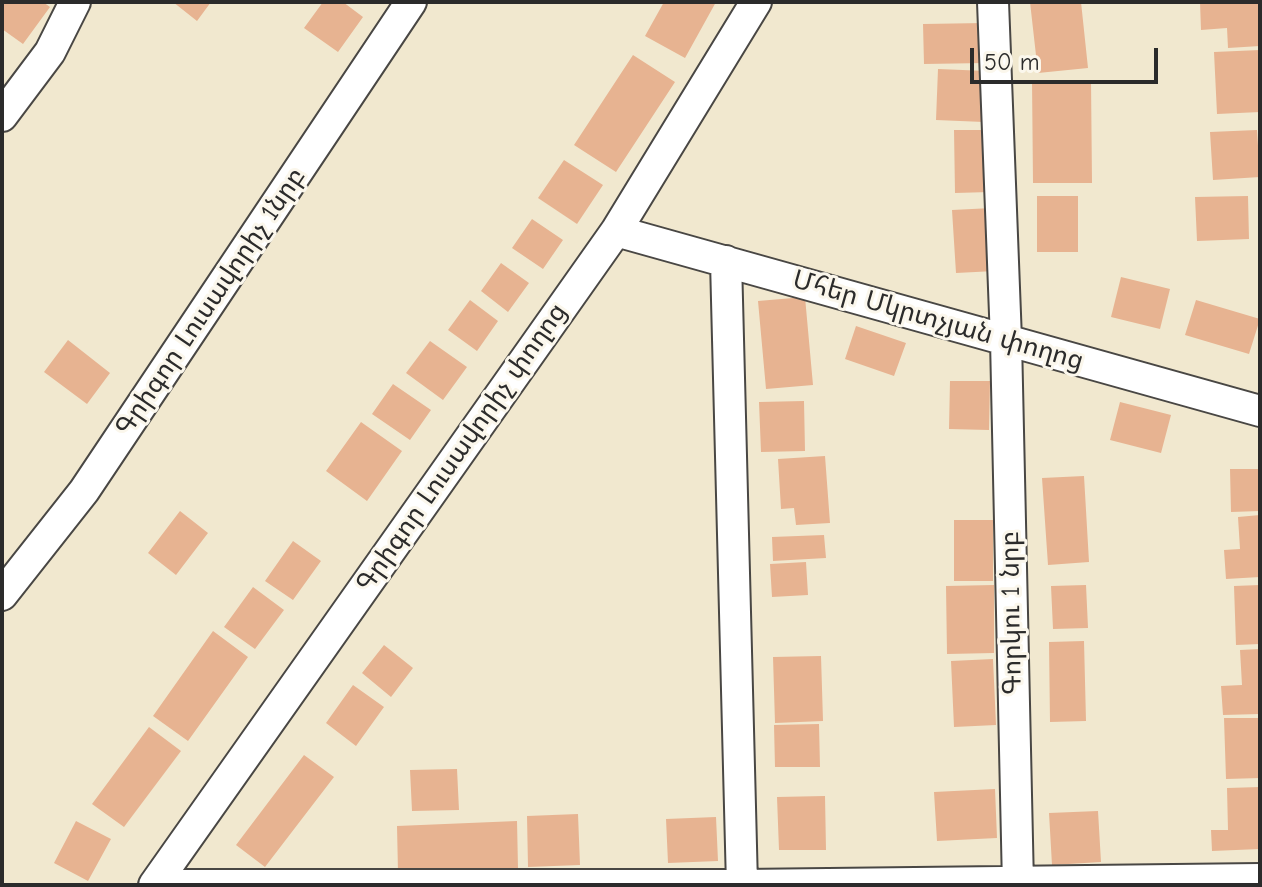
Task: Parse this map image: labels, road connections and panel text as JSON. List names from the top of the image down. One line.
{"streets":{"street":["Գրիգոր Լուսավորիչ 1նրբ","Մհեր Մկրտչյան փողոց","Գրիգոր Լուսավորիչ փողոց","Գորկու 1 նրբ"]},"crossings":[["Մհեր Մկրտչյան փողոց","Գրիգոր Լուսավորիչ փողոց"],["Մհեր Մկրտչյան փողոց","Գորկու 1 նրբ"]],"scale_bar":"50 m"}
